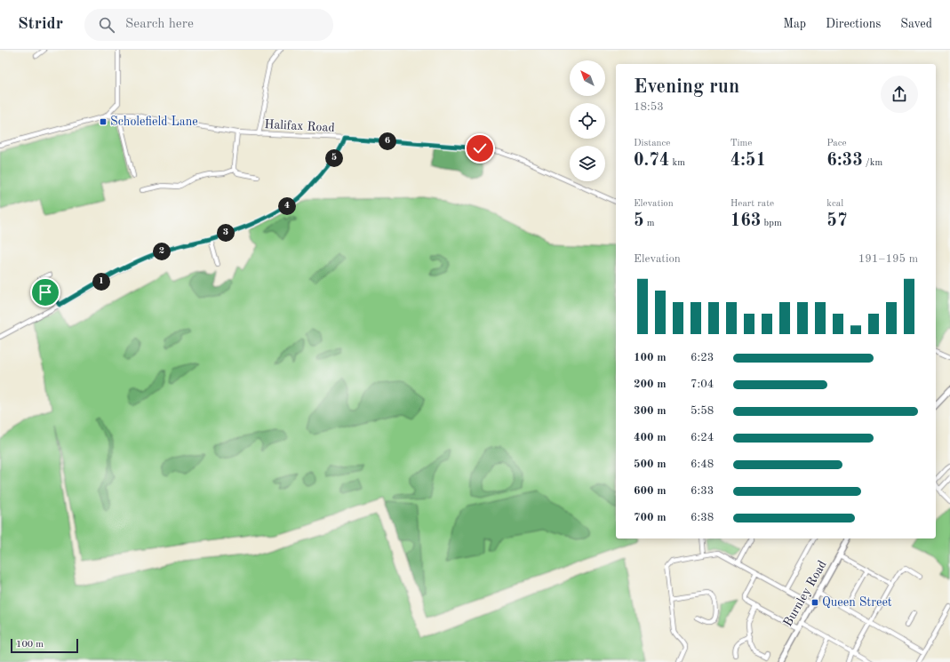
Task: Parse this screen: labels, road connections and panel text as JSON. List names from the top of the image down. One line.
{"streets":{"street":["Halifax Road","Burnley Road"]},"places":{"transit":["Scholefield Lane","Queen Street"]},"scale_bar":"100 m","north":"top left","page":{"header":"Stridr","search":"Search here","nav":["Map","Directions","Saved"],"heading":["Evening run","18:53"],"stats":[["Distance","0.74 km"],["Time","4:51"],["Pace","6:33 /km"],["Elevation","5 m"],["Heart rate","163 bpm"],["kcal","57"]],"pins":["6","5","4","3","2","1"],"chart":["Elevation","191–195 m"],"list":[{"name":"100 m","note":"6:23"},{"name":"200 m","note":"7:04"},{"name":"300 m","note":"5:58"},{"name":"400 m","note":"6:24"},{"name":"500 m","note":"6:48"},{"name":"600 m","note":"6:33"},{"name":"700 m","note":"6:38"}],"scale":"100 m"}}
